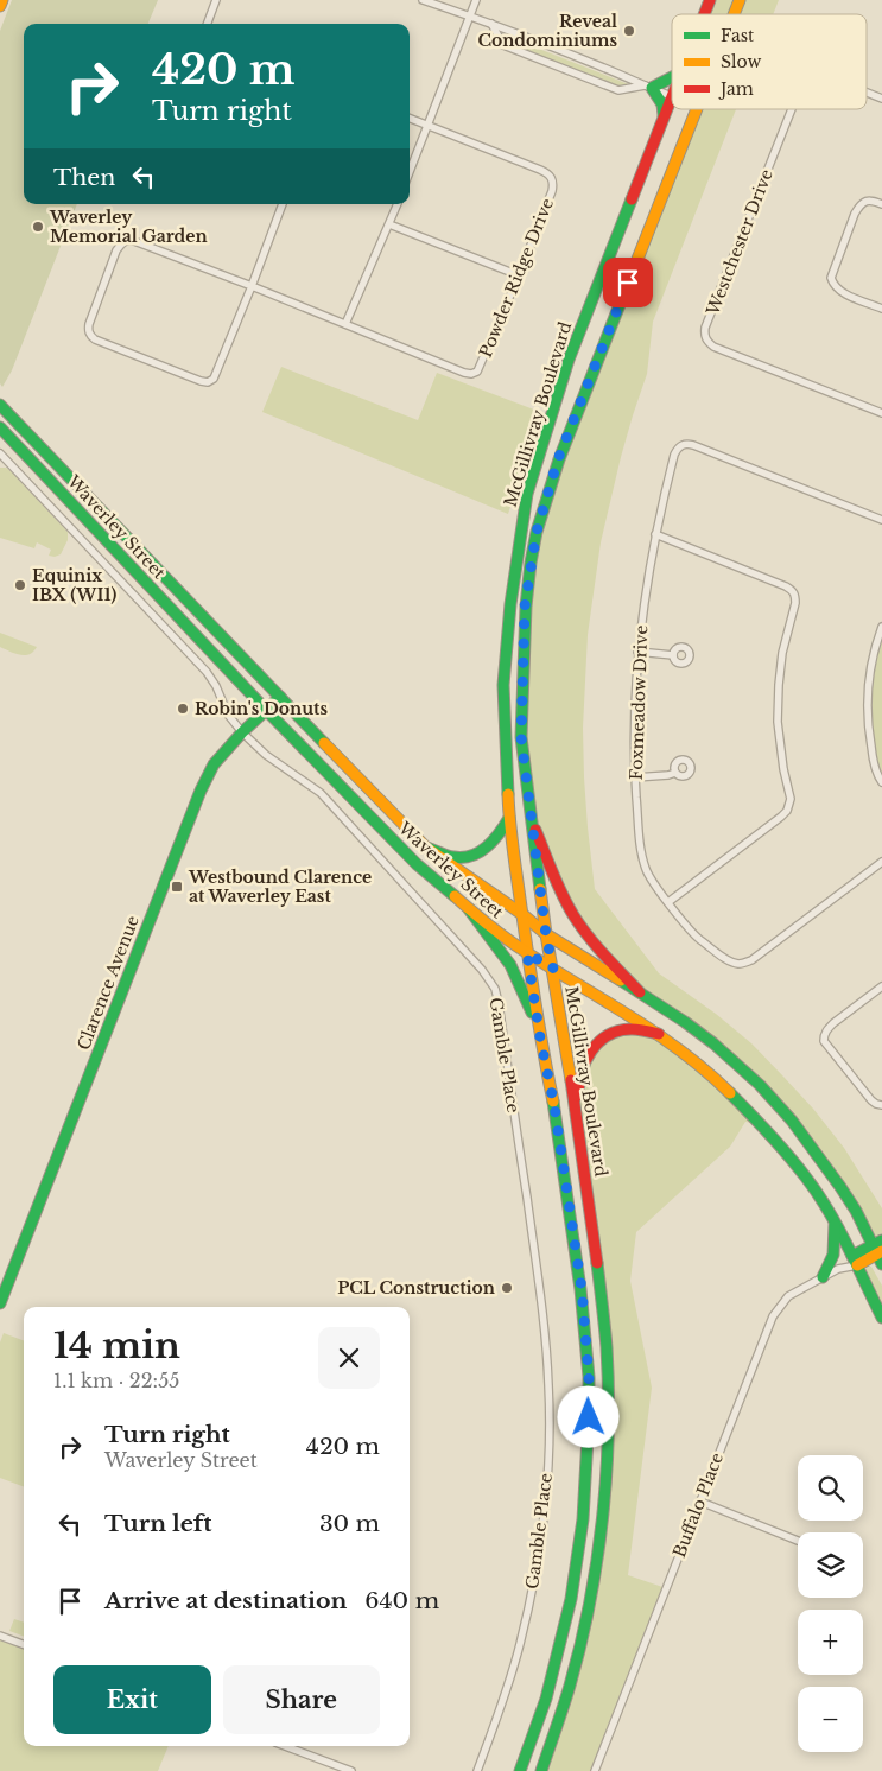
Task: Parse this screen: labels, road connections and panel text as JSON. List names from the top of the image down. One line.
{"streets":{"main road":["McGillivray Boulevard","Waverley Street","Clarence Avenue"],"street":["Westchester Drive","Powder Ridge Drive","Foxmeadow Drive","Gamble Place","Buffalo Place"]},"crossings":[["McGillivray Boulevard","Waverley Street"],["Waverley Street","Clarence Avenue"],["Waverley Street","Buffalo Place"],["Clarence Avenue","Gamble Place"]],"places":{"other":["Reveal Condominiums","Waverley Memorial Garden","Equinix IBX (WI1)","Robin's Donuts","PCL Construction"],"transit":["Westbound Clarence at Waverley East"]},"legend":["Fast","Slow","Jam"],"page":{"turn":["420 m","Turn right"],"then":"Then","heading":["14 min","1.1 km · 22:55"],"list":[{"name":"Turn right","note":"Waverley Street","value":"420 m"},{"name":"Turn left","value":"30 m"},{"name":"Arrive at destination","value":"640 m"}],"map_buttons":["+","−"],"buttons":["Exit","Share"]}}
